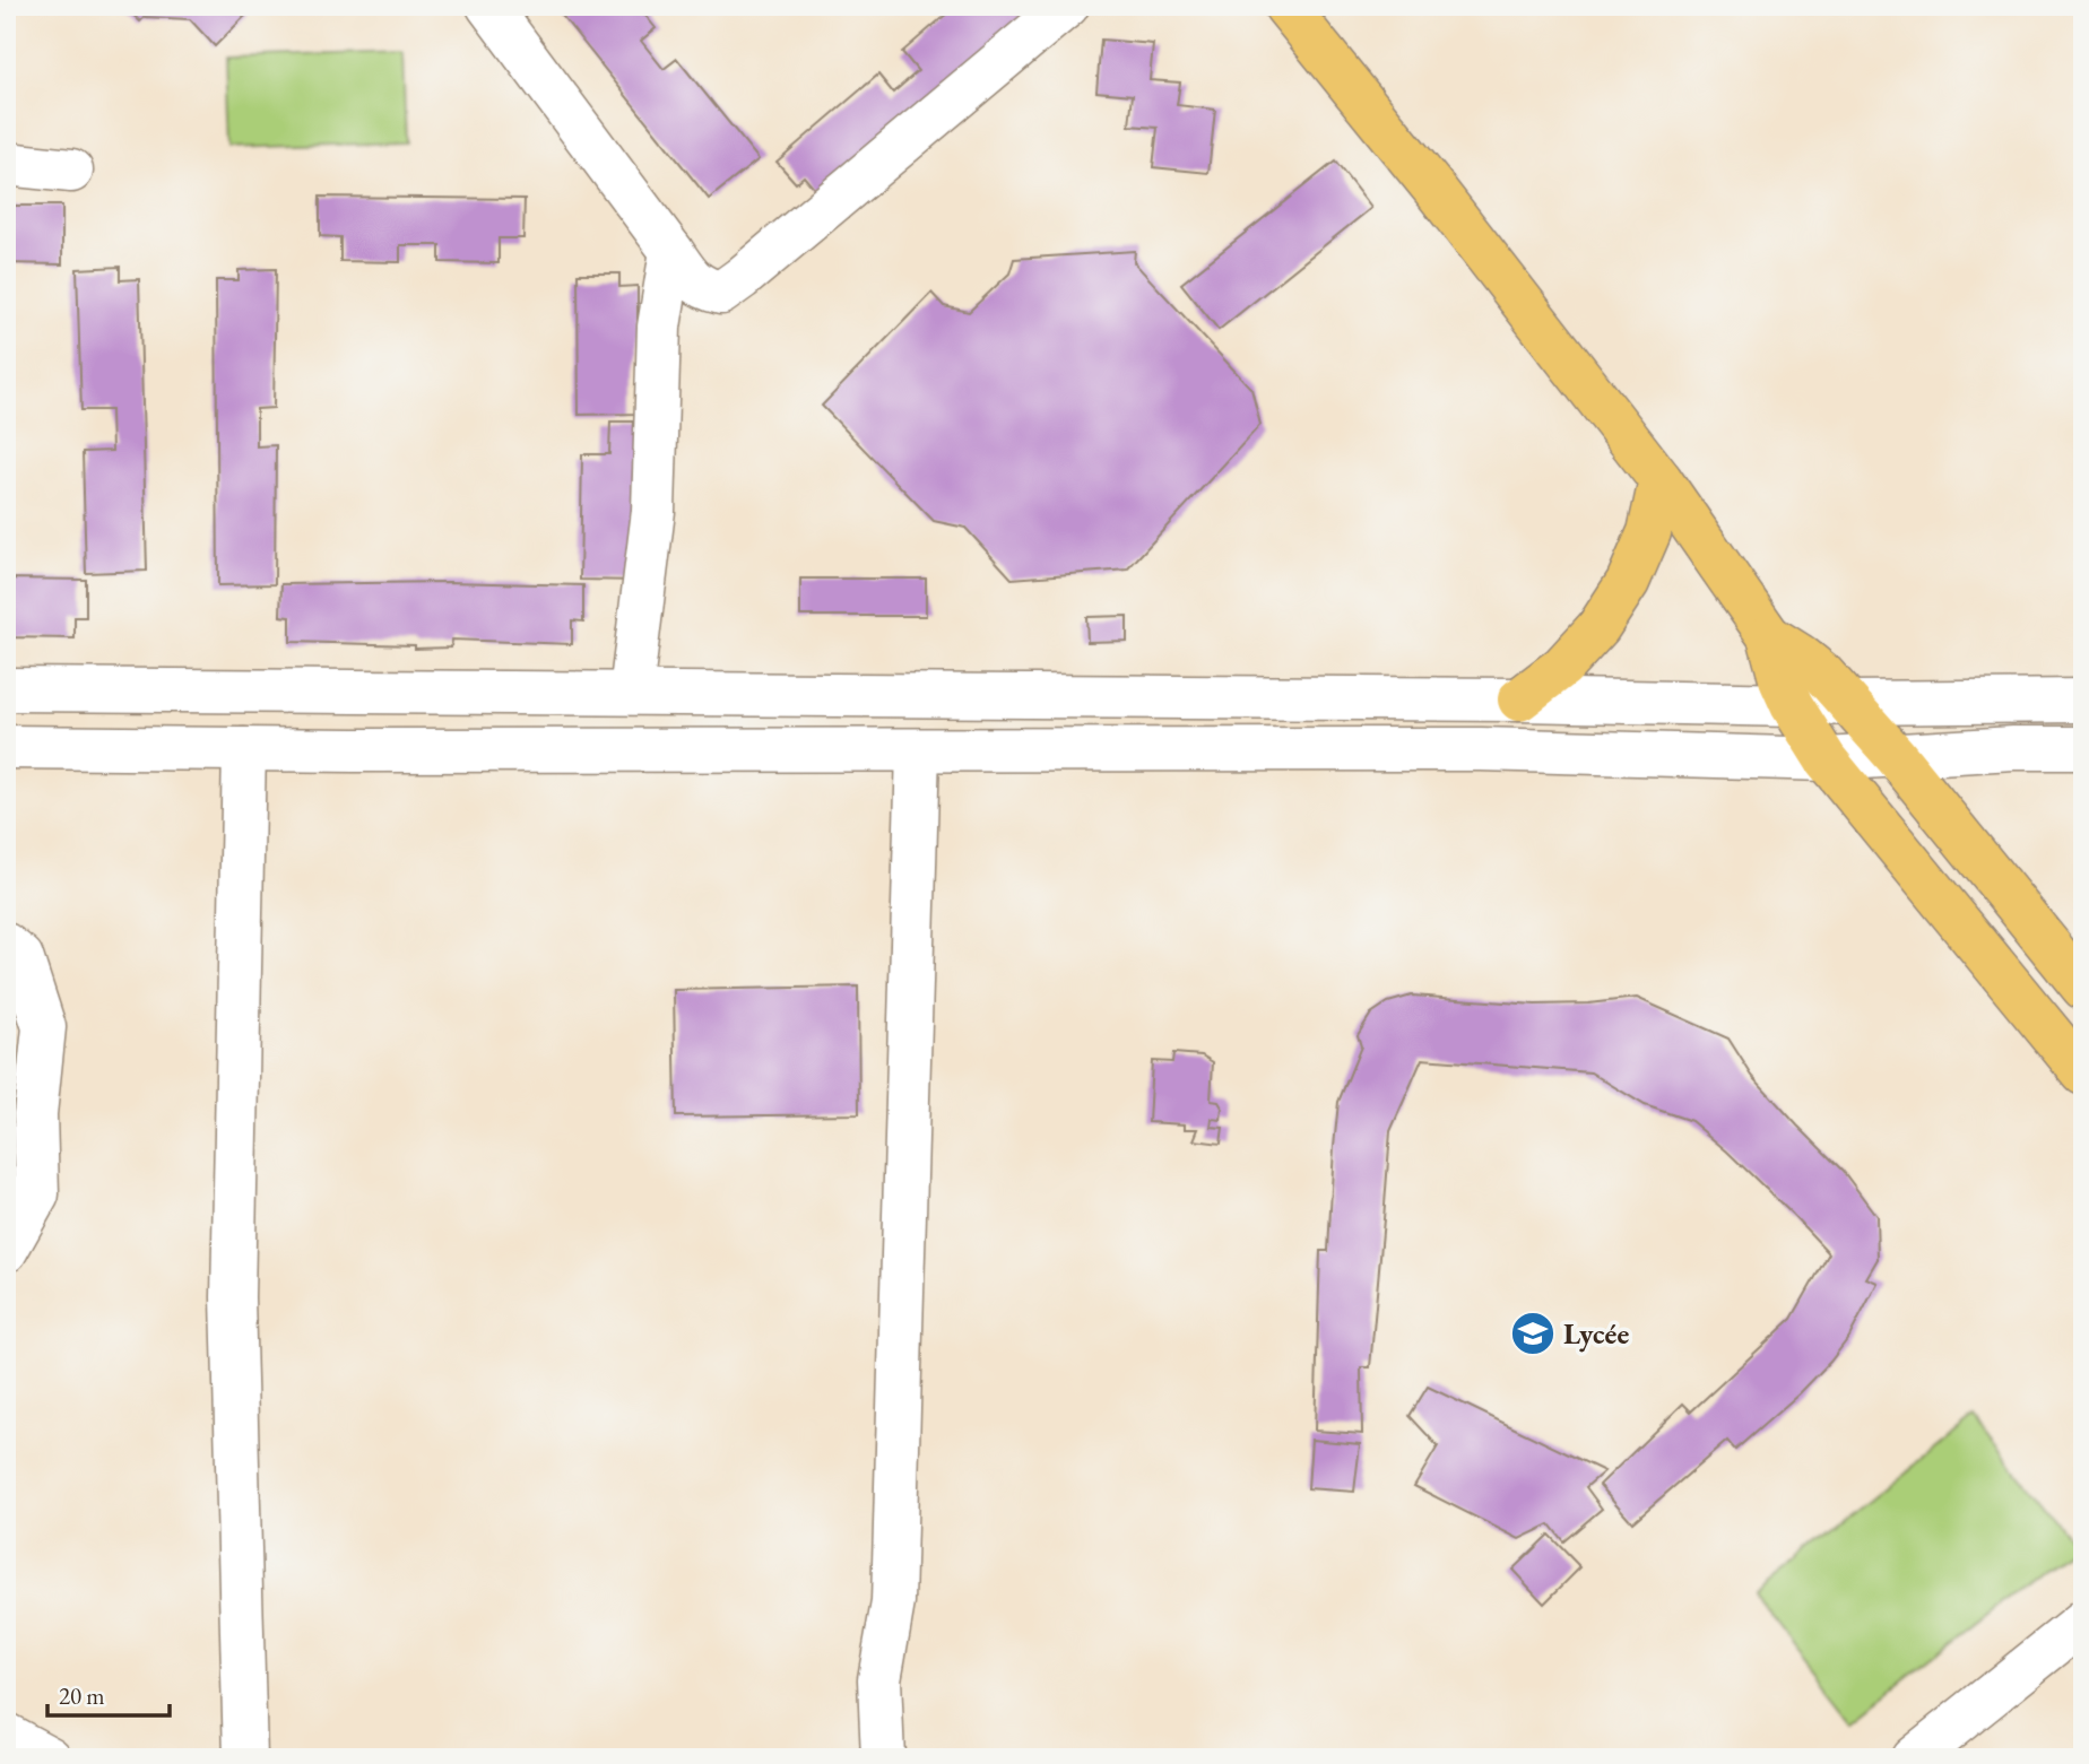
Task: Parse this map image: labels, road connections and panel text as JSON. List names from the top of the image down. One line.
{"places":{"school or university":["Lycée"]},"scale_bar":"20 m"}
